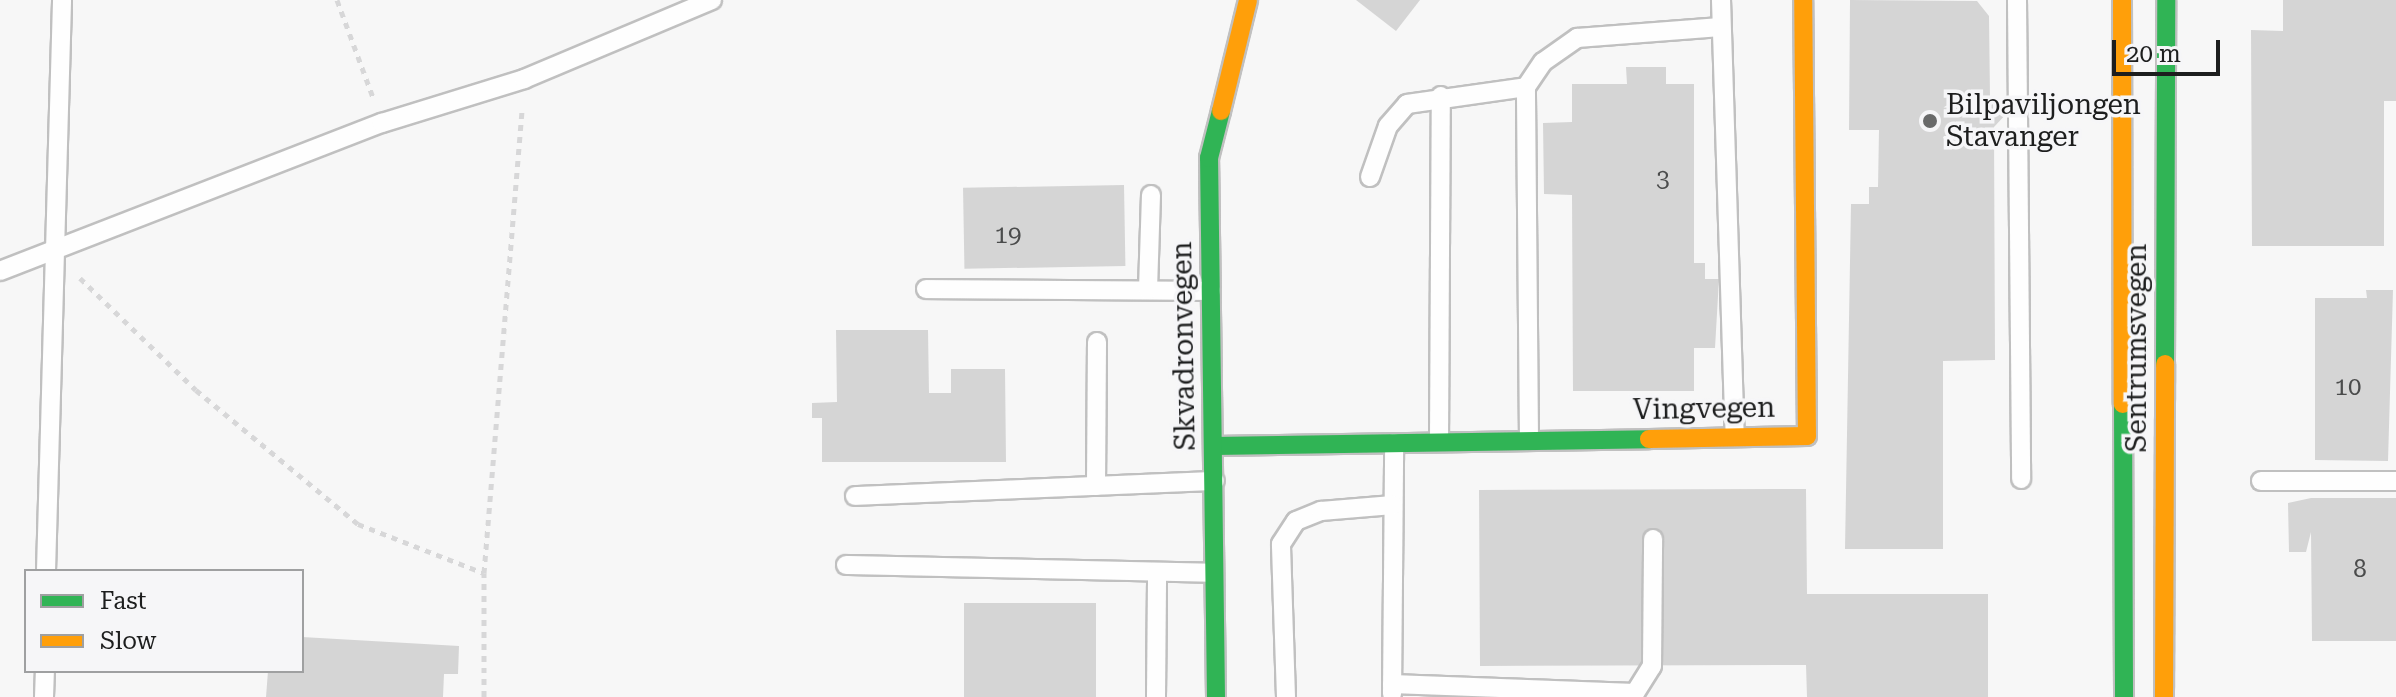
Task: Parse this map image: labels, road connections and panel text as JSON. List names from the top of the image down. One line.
{"streets":{"street":["Skvadronvegen","Sentrumsvegen","Vingvegen"]},"crossings":[["Skvadronvegen","Vingvegen"]],"places":["Bilpaviljongen Stavanger"],"house_numbers":["3","19","10","8"],"legend":["Fast","Slow"],"scale_bar":"20 m"}
